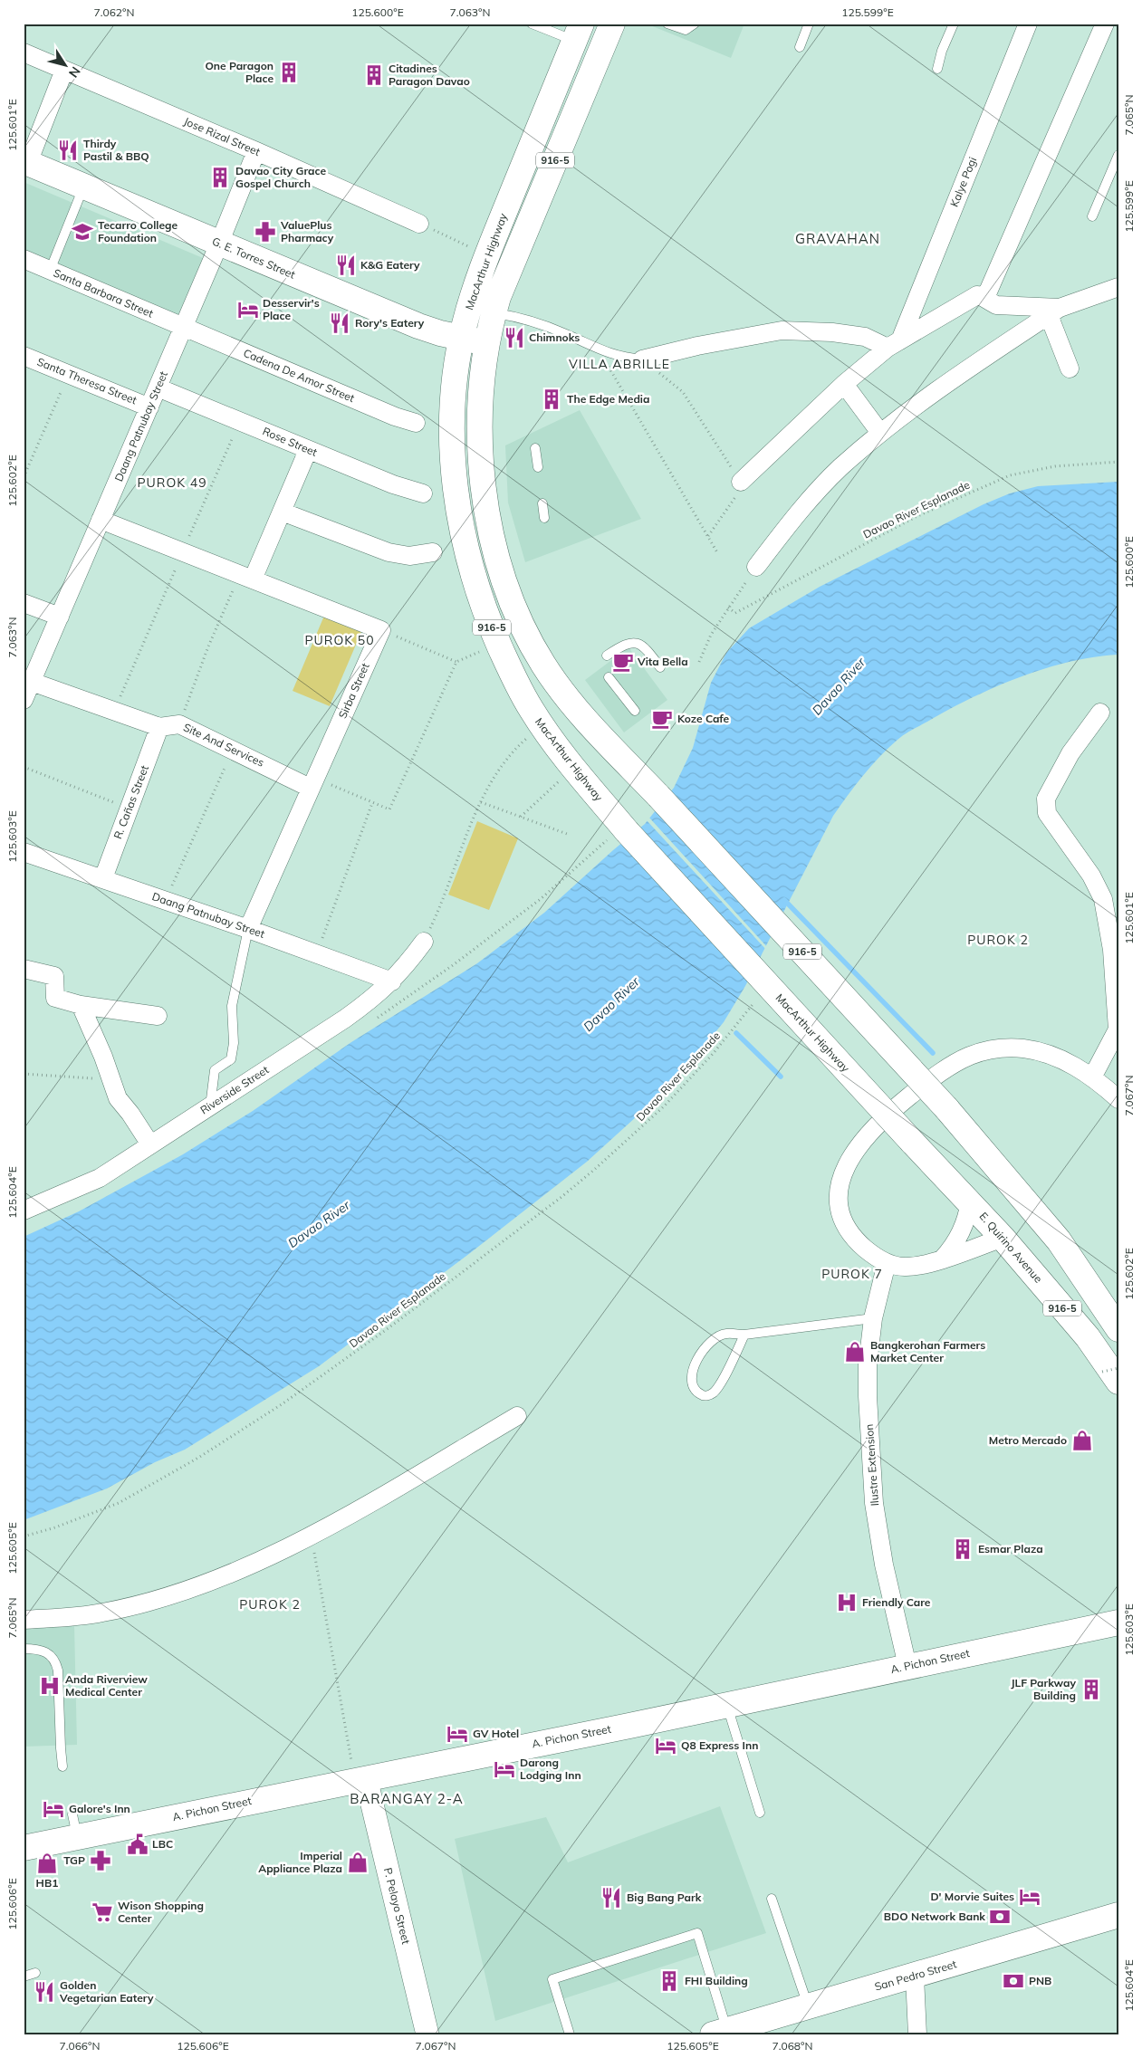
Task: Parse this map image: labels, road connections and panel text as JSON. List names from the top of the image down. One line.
{"streets":{"main road":["916-5","G. E. Torres Street","MacArthur Highway","E. Quirino Avenue","A. Pichon Street","San Pedro Street"],"street":["Jose Rizal Street","Kalye Pogi","Santa Barbara Street","Cadena De Amor Street","Santa Theresa Street","Daang Patnubay Street","Rose Street","Sirba Street","Site And Services","R. Cañas Street","Riverside Street","Ilustre Extension","P. Pelayo Street"],"path":["Davao River Esplanade"]},"crossings":[["Jose Rizal Street","Daang Patnubay Street"],["G. E. Torres Street","MacArthur Highway"],["G. E. Torres Street","Daang Patnubay Street"],["MacArthur Highway","E. Quirino Avenue"],["Santa Barbara Street","Cadena De Amor Street"],["Santa Barbara Street","Daang Patnubay Street"],["Cadena De Amor Street","Daang Patnubay Street"],["Santa Theresa Street","Daang Patnubay Street"],["Daang Patnubay Street","Rose Street"],["Daang Patnubay Street","Sirba Street"],["Daang Patnubay Street","Site And Services"],["Daang Patnubay Street","R. Cañas Street"],["Daang Patnubay Street","Riverside Street"],["Sirba Street","Site And Services"],["Site And Services","R. Cañas Street"],["Ilustre Extension","A. Pichon Street"],["A. Pichon Street","P. Pelayo Street"]],"districts":["GRAVAHAN","VILLA ABRILLE","PUROK 49","PUROK 50","PUROK 2","PUROK 7","PUROK 2","BARANGAY 2-A"],"water":["Davao River"],"places":{"building":["One Paragon Place","Citadines Paragon Davao","Davao City Grace Gospel Church","The Edge Media","Esmar Plaza","JLF Parkway Building","FHI Building"],"restaurant":["Thirdy Pastil & BBQ","K&G Eatery","Rory's Eatery","Chimnoks","Big Bang Park","Golden Vegetarian Eatery"],"school or university":["Tecarro College Foundation"],"pharmacy":["ValuePlus Pharmacy","TGP"],"hotel":["Desservir's Place","GV Hotel","Q8 Express Inn","Darong Lodging Inn","Galore's Inn","D' Morvie Suites"],"cafe":["Vita Bella","Koze Cafe"],"shop":["Bangkerohan Farmers Market Center","Metro Mercado","Imperial Appliance Plaza","HB1"],"hospital":["Friendly Care","Anda Riverview Medical Center"],"public building":["LBC"],"supermarket":["Wison Shopping Center"],"bank":["BDO Network Bank","PNB"]},"north":"bottom right","coordinates":["7.062°N","125.600°E","7.063°N","125.599°E","7.065°N","125.601°E","125.602°E","125.603°E","7.067°N","125.604°E","125.605°E","125.606°E","7.066°N","7.068°N"]}
